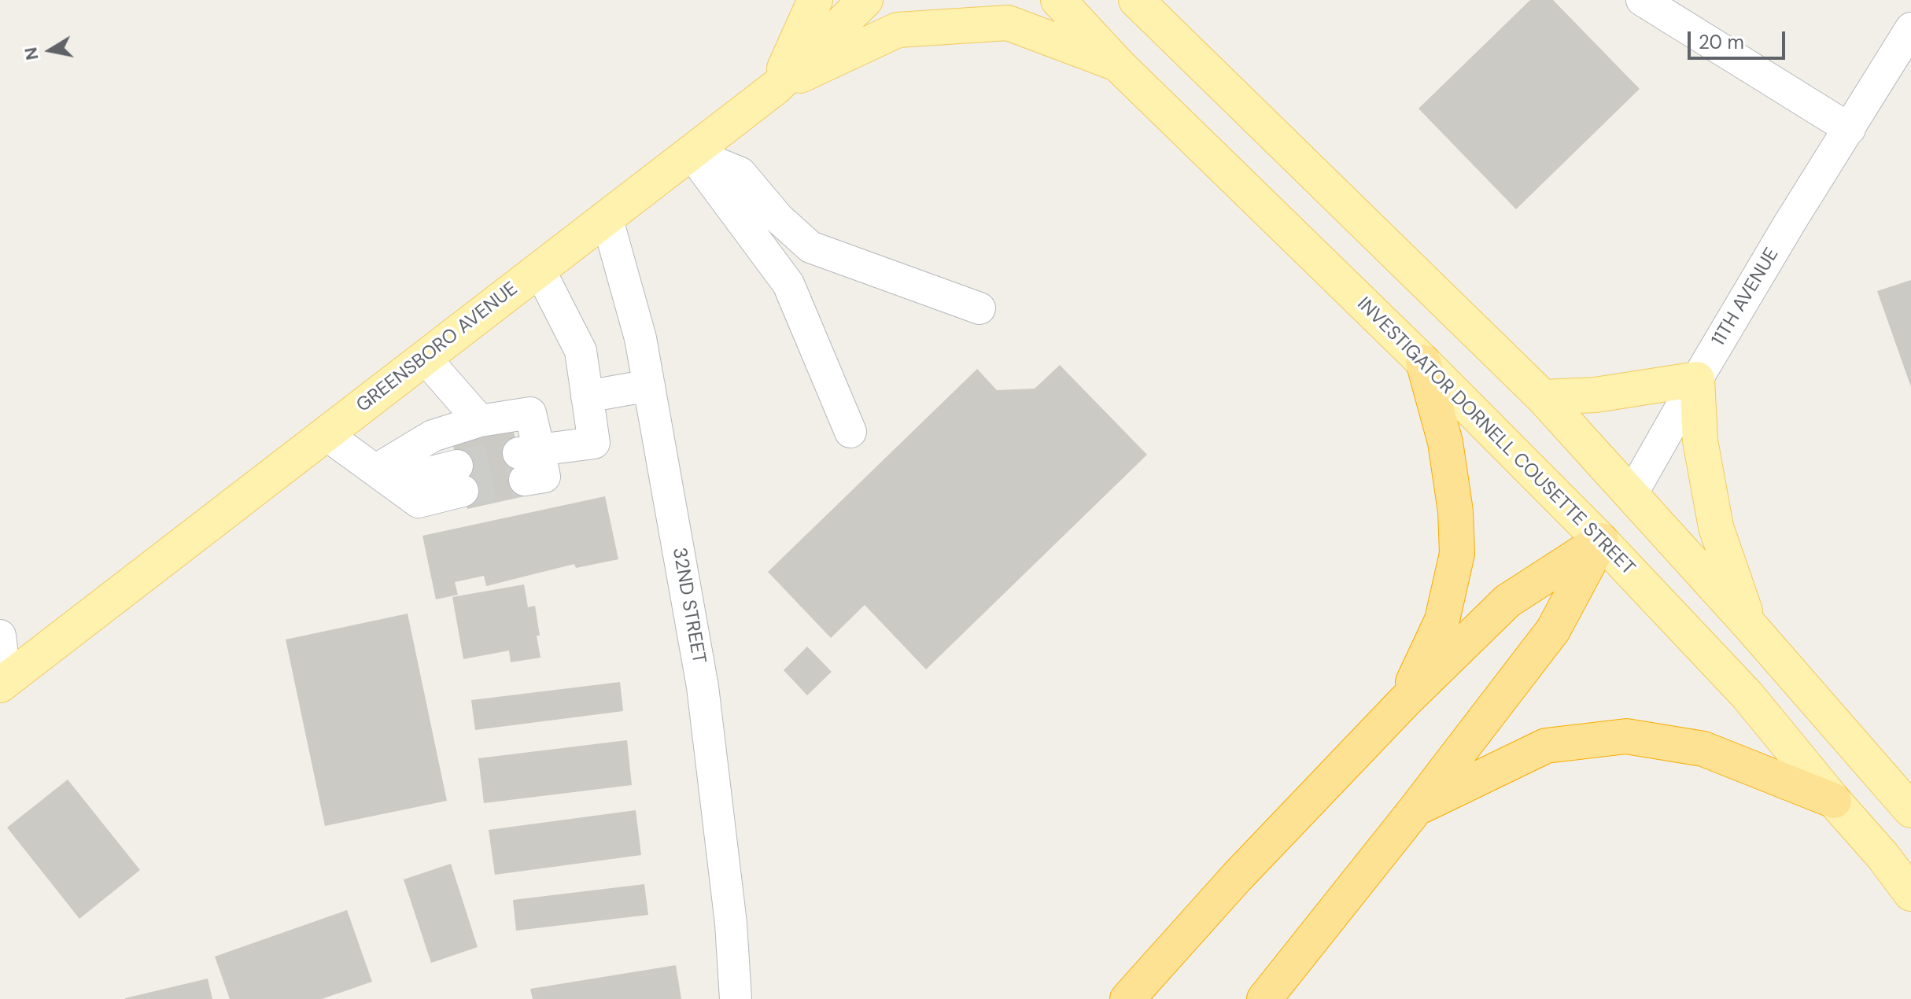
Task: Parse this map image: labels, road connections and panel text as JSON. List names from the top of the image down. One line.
{"streets":{"main road":["11TH AVENUE","GREENSBORO AVENUE","INVESTIGATOR DORNELL COUSETTE STREET"],"street":["32ND STREET"]},"crossings":[["11TH AVENUE","INVESTIGATOR DORNELL COUSETTE STREET"],["GREENSBORO AVENUE","32ND STREET"]],"scale_bar":"20 m","north":"left"}
